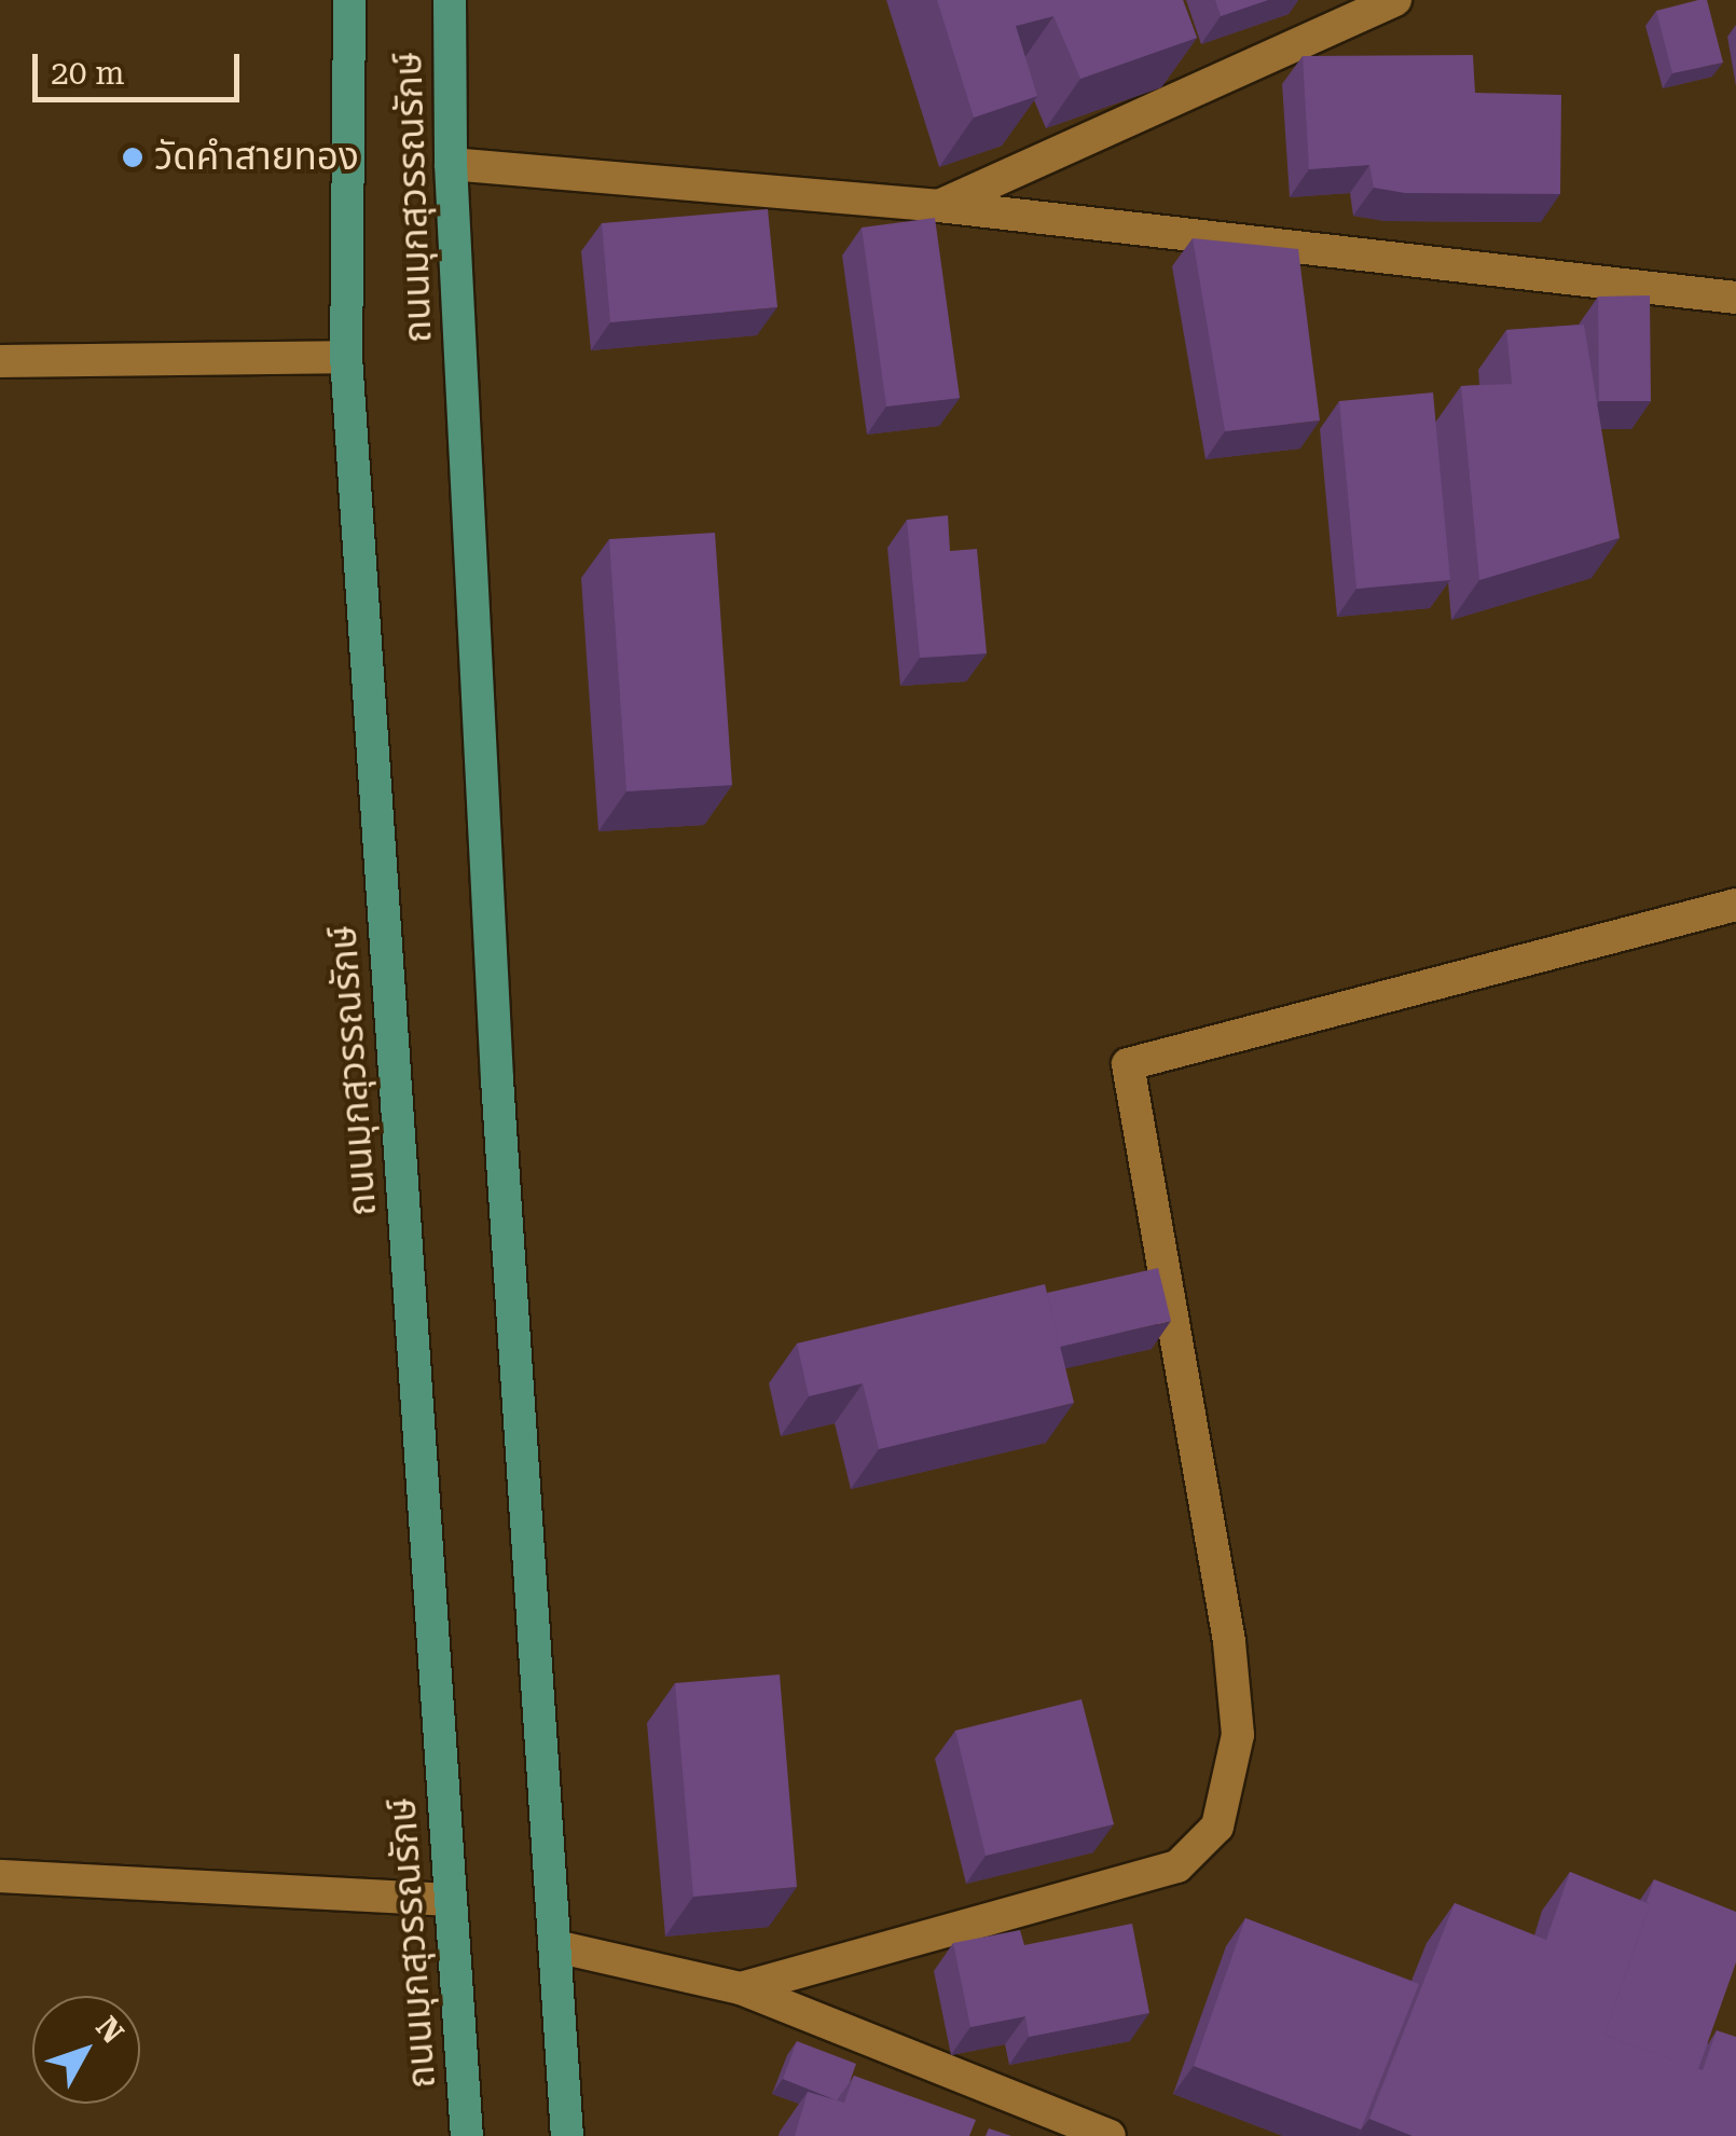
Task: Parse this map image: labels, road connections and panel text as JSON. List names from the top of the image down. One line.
{"streets":{"main road":["ถนนมุกสุวรรณรักษ์"]},"places":["วัดคำสายทอง"],"scale_bar":"20 m","north":"top right"}
